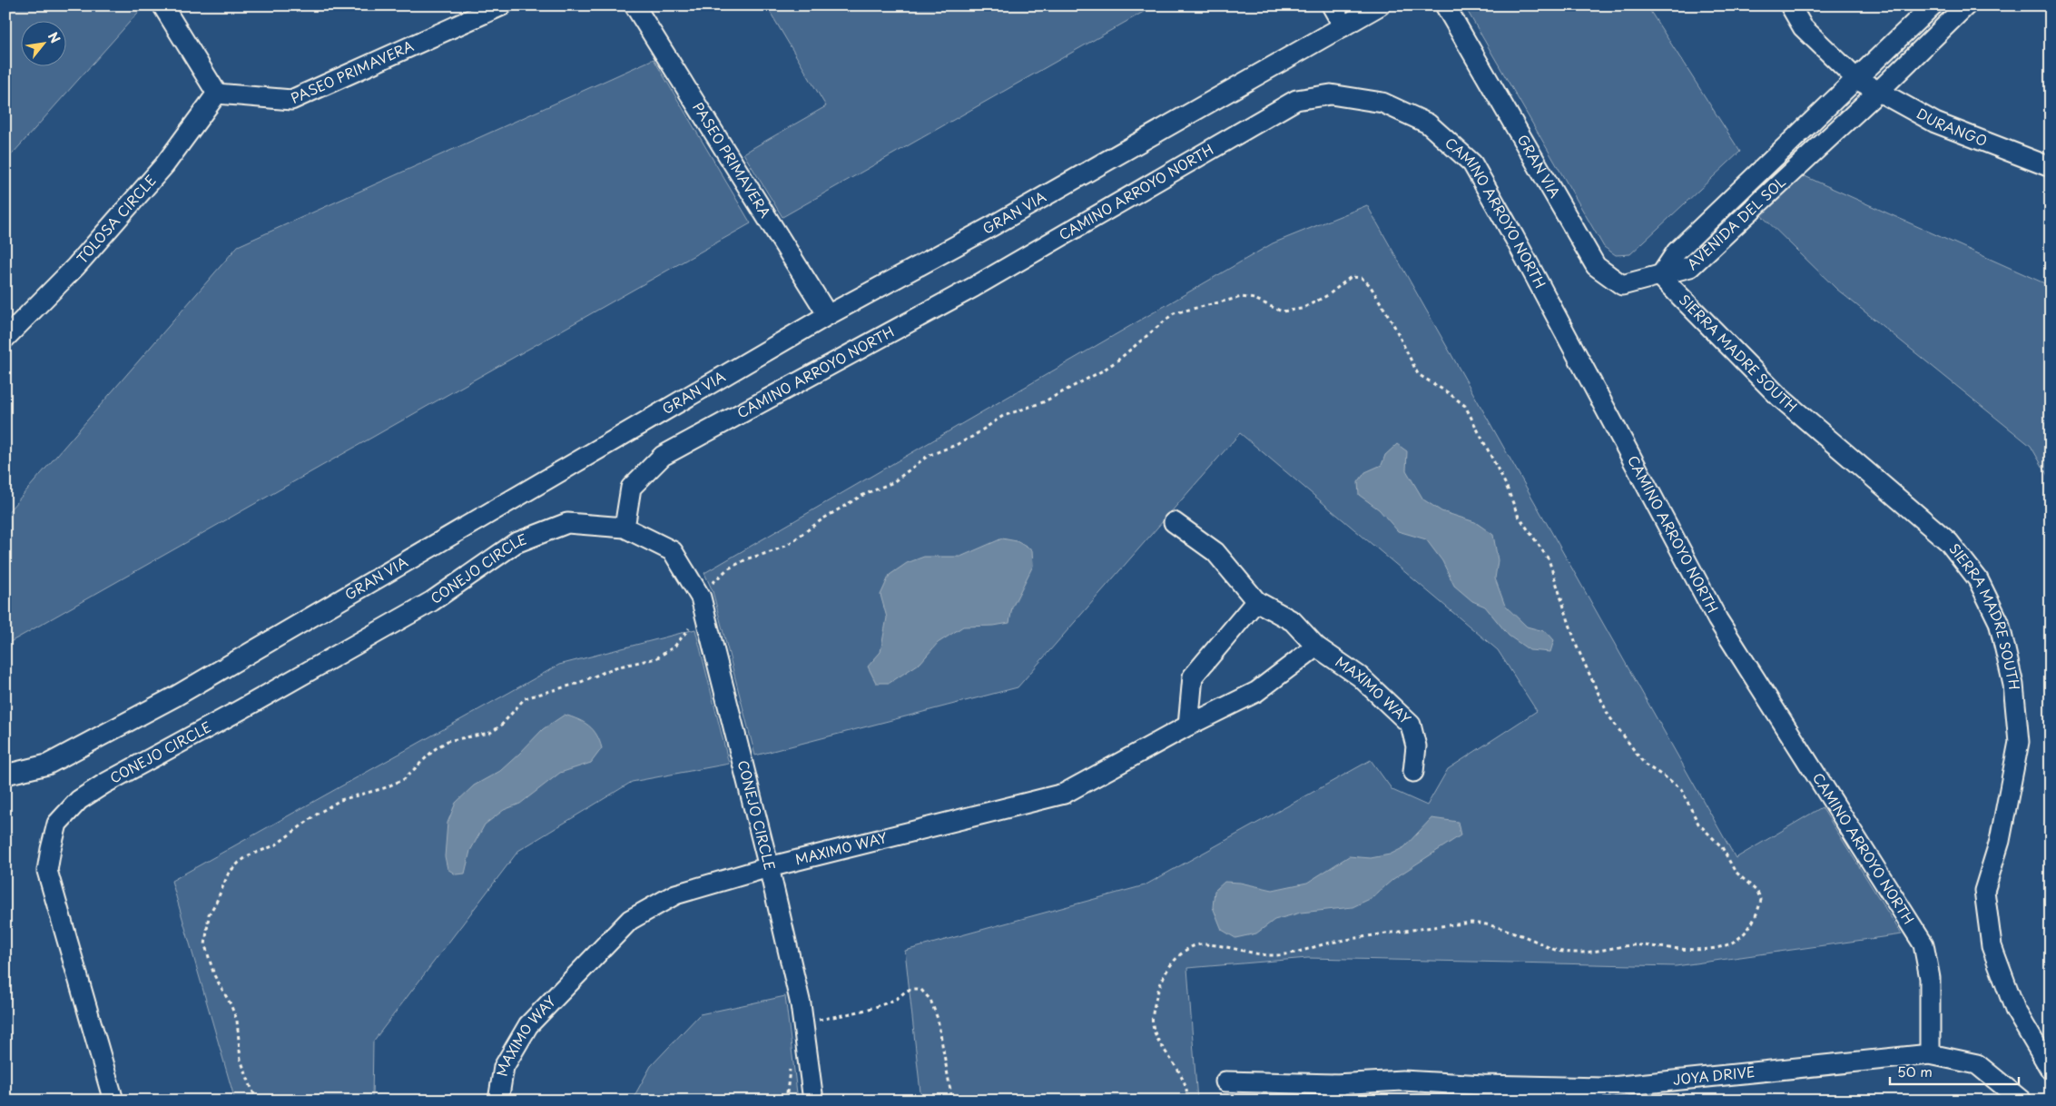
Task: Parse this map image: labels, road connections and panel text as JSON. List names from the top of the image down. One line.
{"streets":{"street":["PASEO PRIMAVERA","DURANGO","GRAN VIA","CAMINO ARROYO NORTH","TOLOSA CIRCLE","AVENIDA DEL SOL","SIERRA MADRE SOUTH","CONEJO CIRCLE","MAXIMO WAY","JOYA DRIVE"]},"crossings":[["PASEO PRIMAVERA","GRAN VIA"],["PASEO PRIMAVERA","TOLOSA CIRCLE"],["DURANGO","AVENIDA DEL SOL"],["GRAN VIA","AVENIDA DEL SOL"],["GRAN VIA","SIERRA MADRE SOUTH"],["CAMINO ARROYO NORTH","CONEJO CIRCLE"],["CAMINO ARROYO NORTH","JOYA DRIVE"],["AVENIDA DEL SOL","SIERRA MADRE SOUTH"],["CONEJO CIRCLE","MAXIMO WAY"]],"scale_bar":"50 m","north":"top right"}
